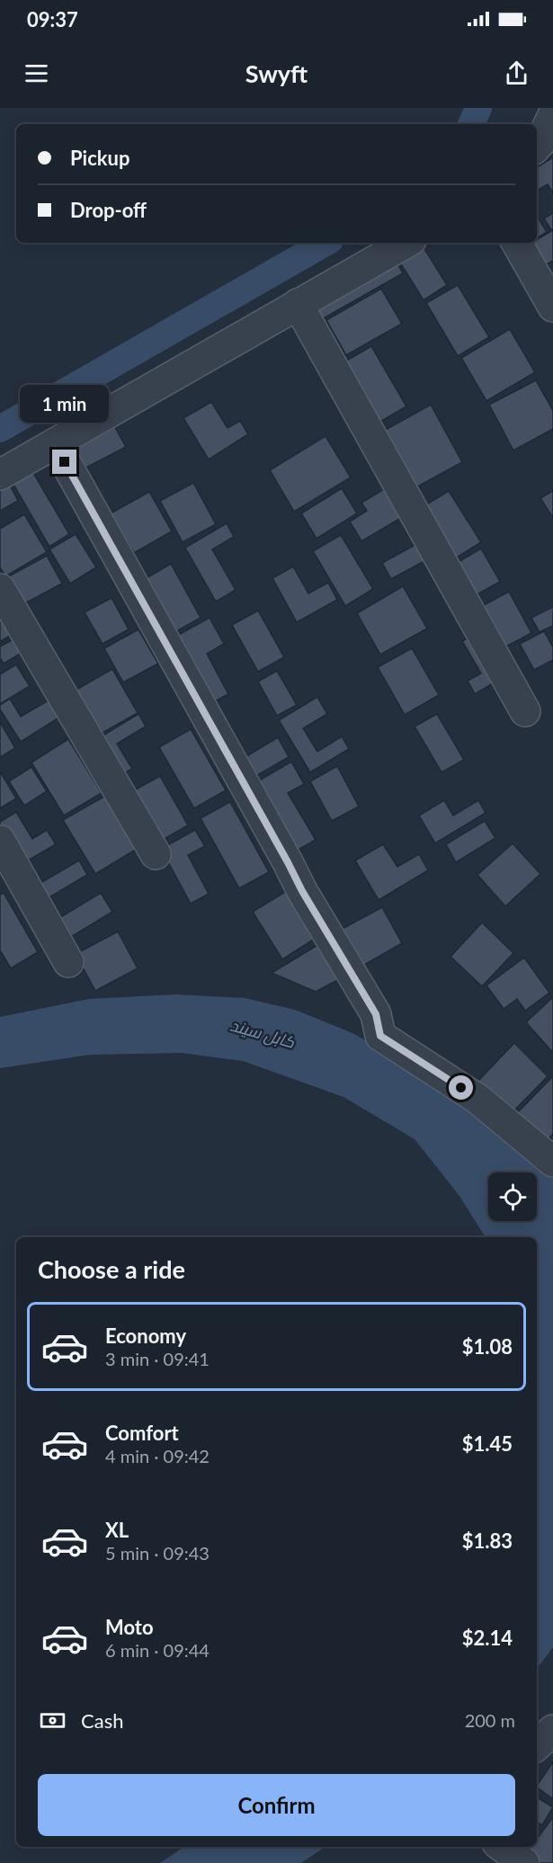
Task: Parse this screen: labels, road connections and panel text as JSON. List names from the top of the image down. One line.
{"water":["کابل سيند"],"page":{"status":"09:37","header":"Swyft","banner":["Pickup","Drop-off"],"bubble":"1 min","heading":"Choose a ride","list":[{"name":"Economy","note":"3 min · 09:41","value":"$1.08"},{"name":"Comfort","note":"4 min · 09:42","value":"$1.45"},{"name":"XL","note":"5 min · 09:43","value":"$1.83"},{"name":"Moto","note":"6 min · 09:44","value":"$2.14"}],"pay":["Cash","200 m"],"buttons":"Confirm"}}
